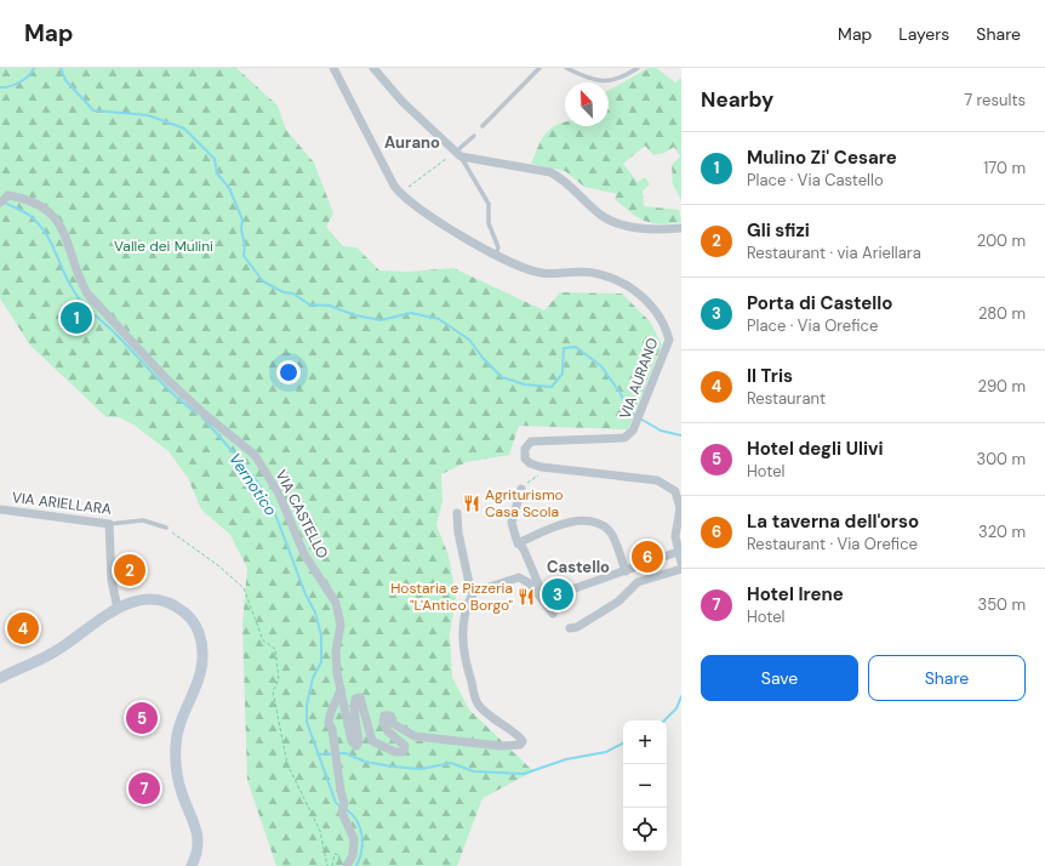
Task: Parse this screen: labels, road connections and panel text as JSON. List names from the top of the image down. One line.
{"streets":{"street":["VIA AURANO","VIA ARIELLARA","VIA CASTELLO"]},"districts":["Aurano","Castello"],"water":["Vernotico"],"parks":["Valle dei Mulini"],"places":{"restaurant":["Agriturismo Casa Scola","Hostaria e Pizzeria \"L'Antico Borgo\""]},"north":"top left","page":{"header":"Map","nav":["Map","Layers","Share"],"heading":["Nearby","7 results"],"list":[{"mark":"1","name":"Mulino Zi' Cesare","note":"Place · Via Castello","value":"170 m"},{"mark":"2","name":"Gli sfizi","note":"Restaurant · via Ariellara","value":"200 m"},{"mark":"3","name":"Porta di Castello","note":"Place · Via Orefice","value":"280 m"},{"mark":"4","name":"Il Tris","note":"Restaurant","value":"290 m"},{"mark":"5","name":"Hotel degli Ulivi","note":"Hotel","value":"300 m"},{"mark":"6","name":"La taverna dell'orso","note":"Restaurant · Via Orefice","value":"320 m"},{"mark":"7","name":"Hotel Irene","note":"Hotel","value":"350 m"}],"pins":["1","6","2","3","4","5","7"],"buttons":["Save","Share"],"map_buttons":["+","−"]}}
